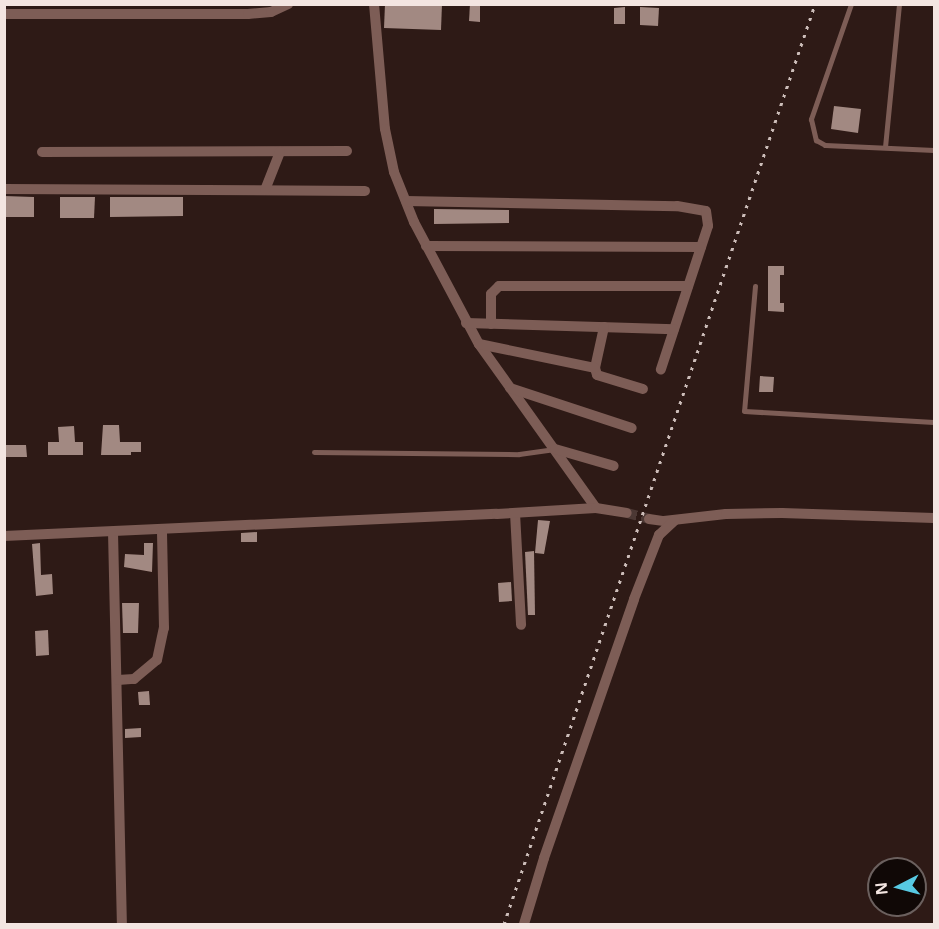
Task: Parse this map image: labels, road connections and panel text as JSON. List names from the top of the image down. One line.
{"north":"left"}
